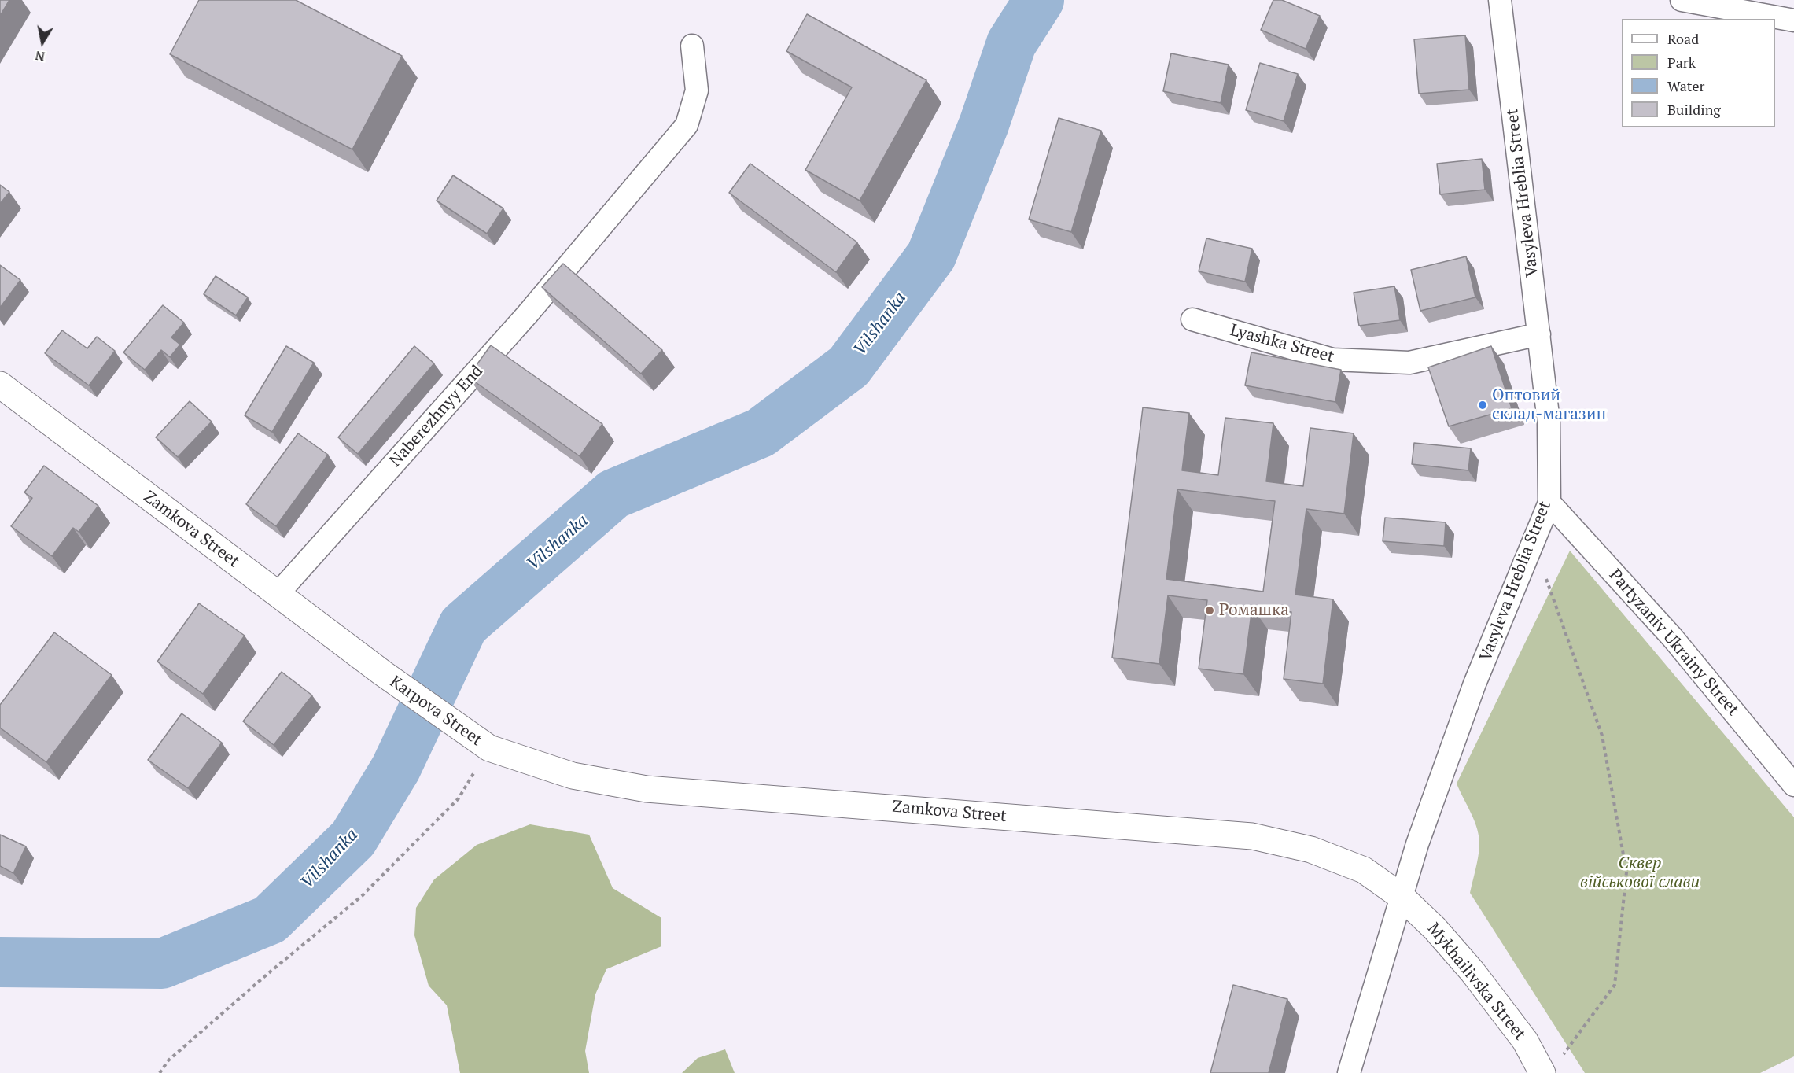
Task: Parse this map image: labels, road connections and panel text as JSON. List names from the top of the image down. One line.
{"streets":{"main road":["Zamkova Street","Karpova Street","Mykhailivska Street"],"street":["Vasyleva Hreblia Street","Lyashka Street","Naberezhnyy End","Partyzaniv Ukrainy Street"]},"crossings":[["Vasyleva Hreblia Street","Lyashka Street"],["Vasyleva Hreblia Street","Zamkova Street"],["Vasyleva Hreblia Street","Partyzaniv Ukrainy Street"],["Vasyleva Hreblia Street","Mykhailivska Street"],["Naberezhnyy End","Zamkova Street"],["Zamkova Street","Karpova Street"],["Zamkova Street","Mykhailivska Street"]],"water":["Vilshanka"],"parks":["Сквер військової слави"],"places":["Оптовий склад-магазин","Ромашка"],"legend":["Road","Park","Water","Building"],"north":"bottom"}
